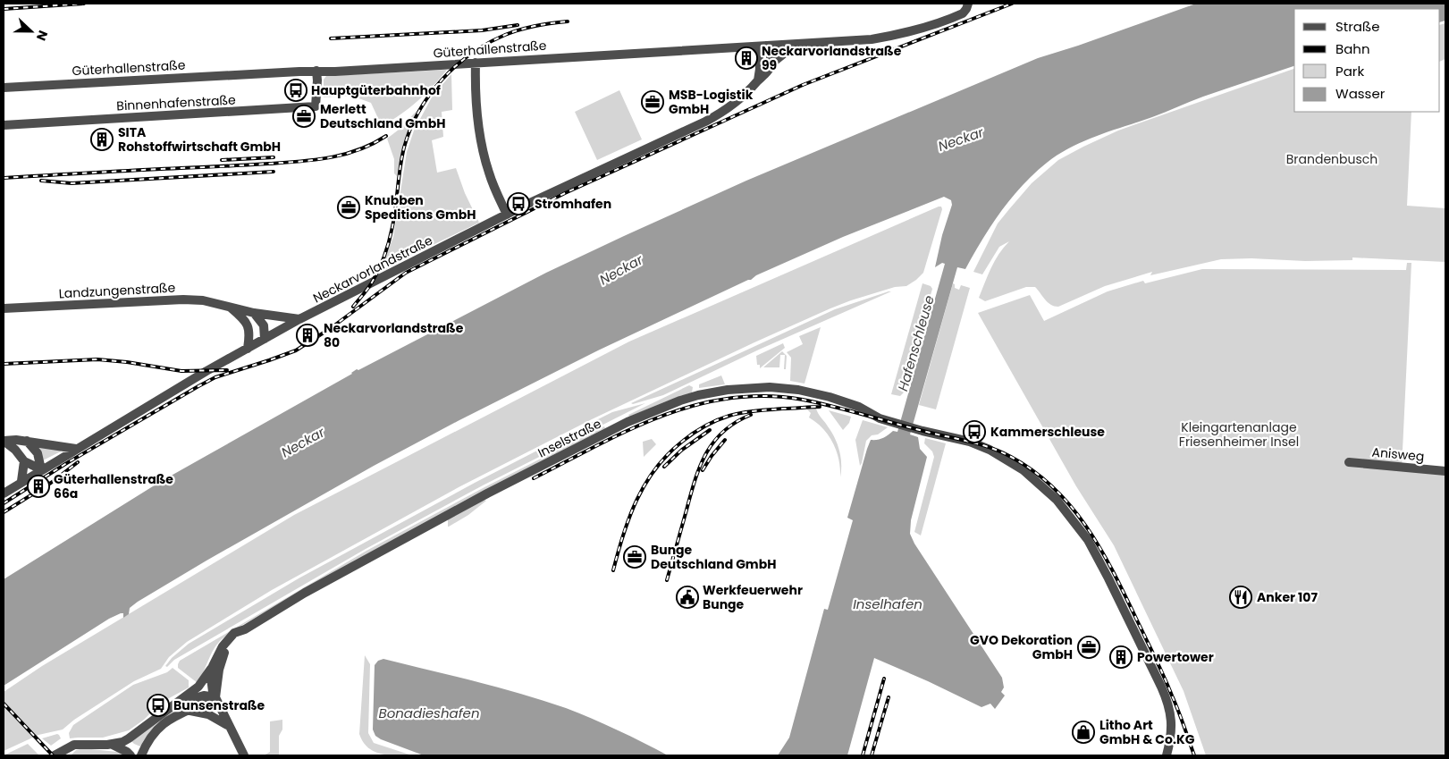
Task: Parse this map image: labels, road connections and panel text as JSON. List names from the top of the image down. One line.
{"streets":{"street":["Güterhallenstraße","Binnenhafenstraße","Neckarvorlandstraße","Landzungenstraße","Inselstraße","Anisweg"]},"crossings":[["Güterhallenstraße","Binnenhafenstraße"],["Güterhallenstraße","Neckarvorlandstraße"],["Neckarvorlandstraße","Landzungenstraße"]],"water":["Neckar","Hafenschleuse","Inselhafen","Bonadieshafen"],"parks":["Brandenbusch","Kleingartenanlage Friesenheimer Insel"],"places":{"building":["Neckarvorlandstraße 99","SITA Rohstoffwirtschaft GmbH","Neckarvorlandstraße 80","Güterhallenstraße 66a","Powertower"],"bus stop":["Hauptgüterbahnhof","Stromhafen","Kammerschleuse","Bunsenstraße"],"office":["MSB-Logistik GmbH","Merlett Deutschland GmbH","Knubben Speditions GmbH","Bunge Deutschland GmbH","GVO Dekoration GmbH"],"public building":["Werkfeuerwehr Bunge"],"restaurant":["Anker 107"],"shop":["Litho Art GmbH & Co.KG"]},"legend":["Straße","Bahn","Park","Wasser"],"north":"right"}
